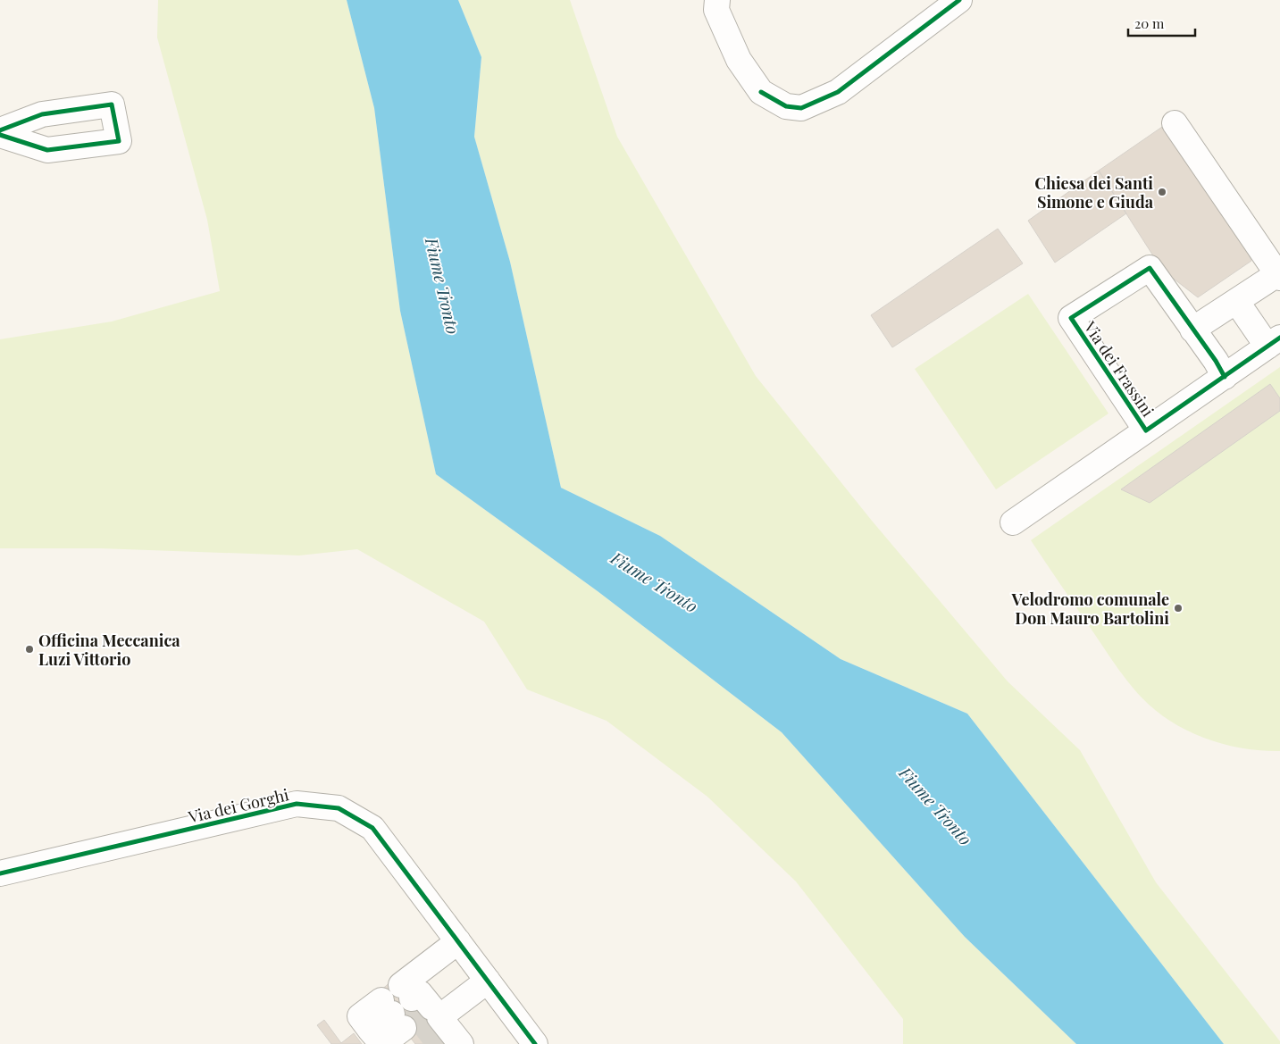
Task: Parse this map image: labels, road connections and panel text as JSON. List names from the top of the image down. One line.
{"streets":{"street":["Via dei Frassini","Via dei Gorghi"]},"water":["Fiume Tronto"],"places":["Chiesa dei Santi Simone e Giuda","Velodromo comunale Don Mauro Bartolini","Officina Meccanica Luzi Vittorio"],"scale_bar":"20 m"}
